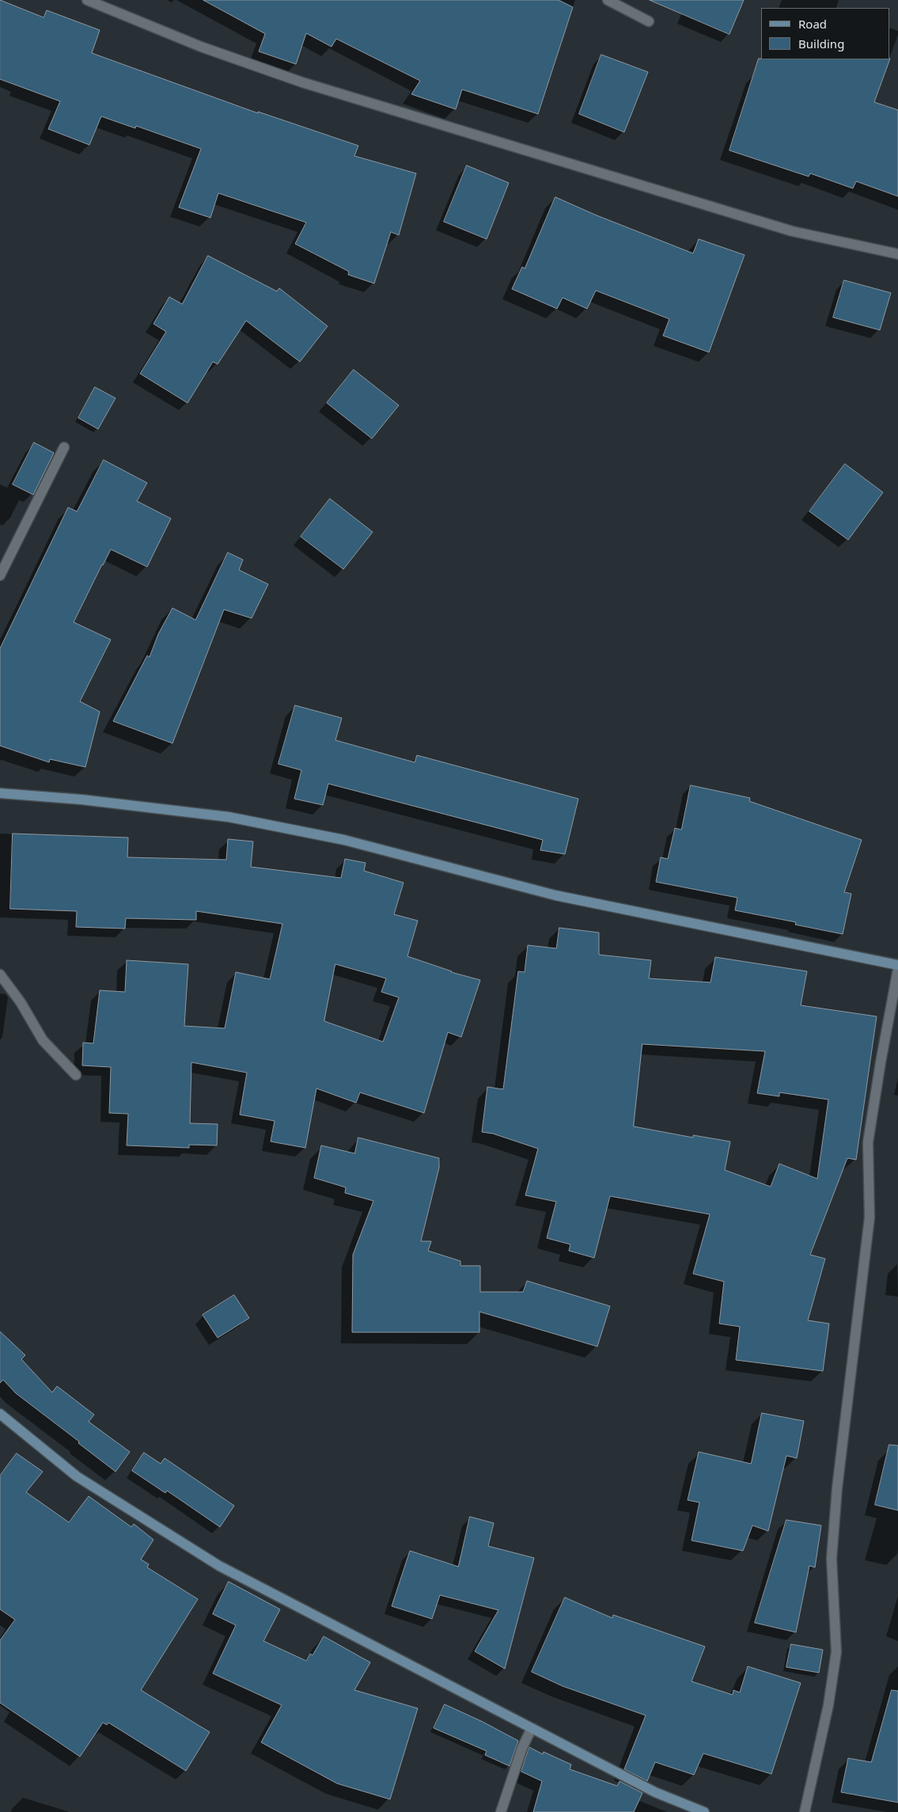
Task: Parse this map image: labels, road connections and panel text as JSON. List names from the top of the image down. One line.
{"legend":["Road","Building"]}
